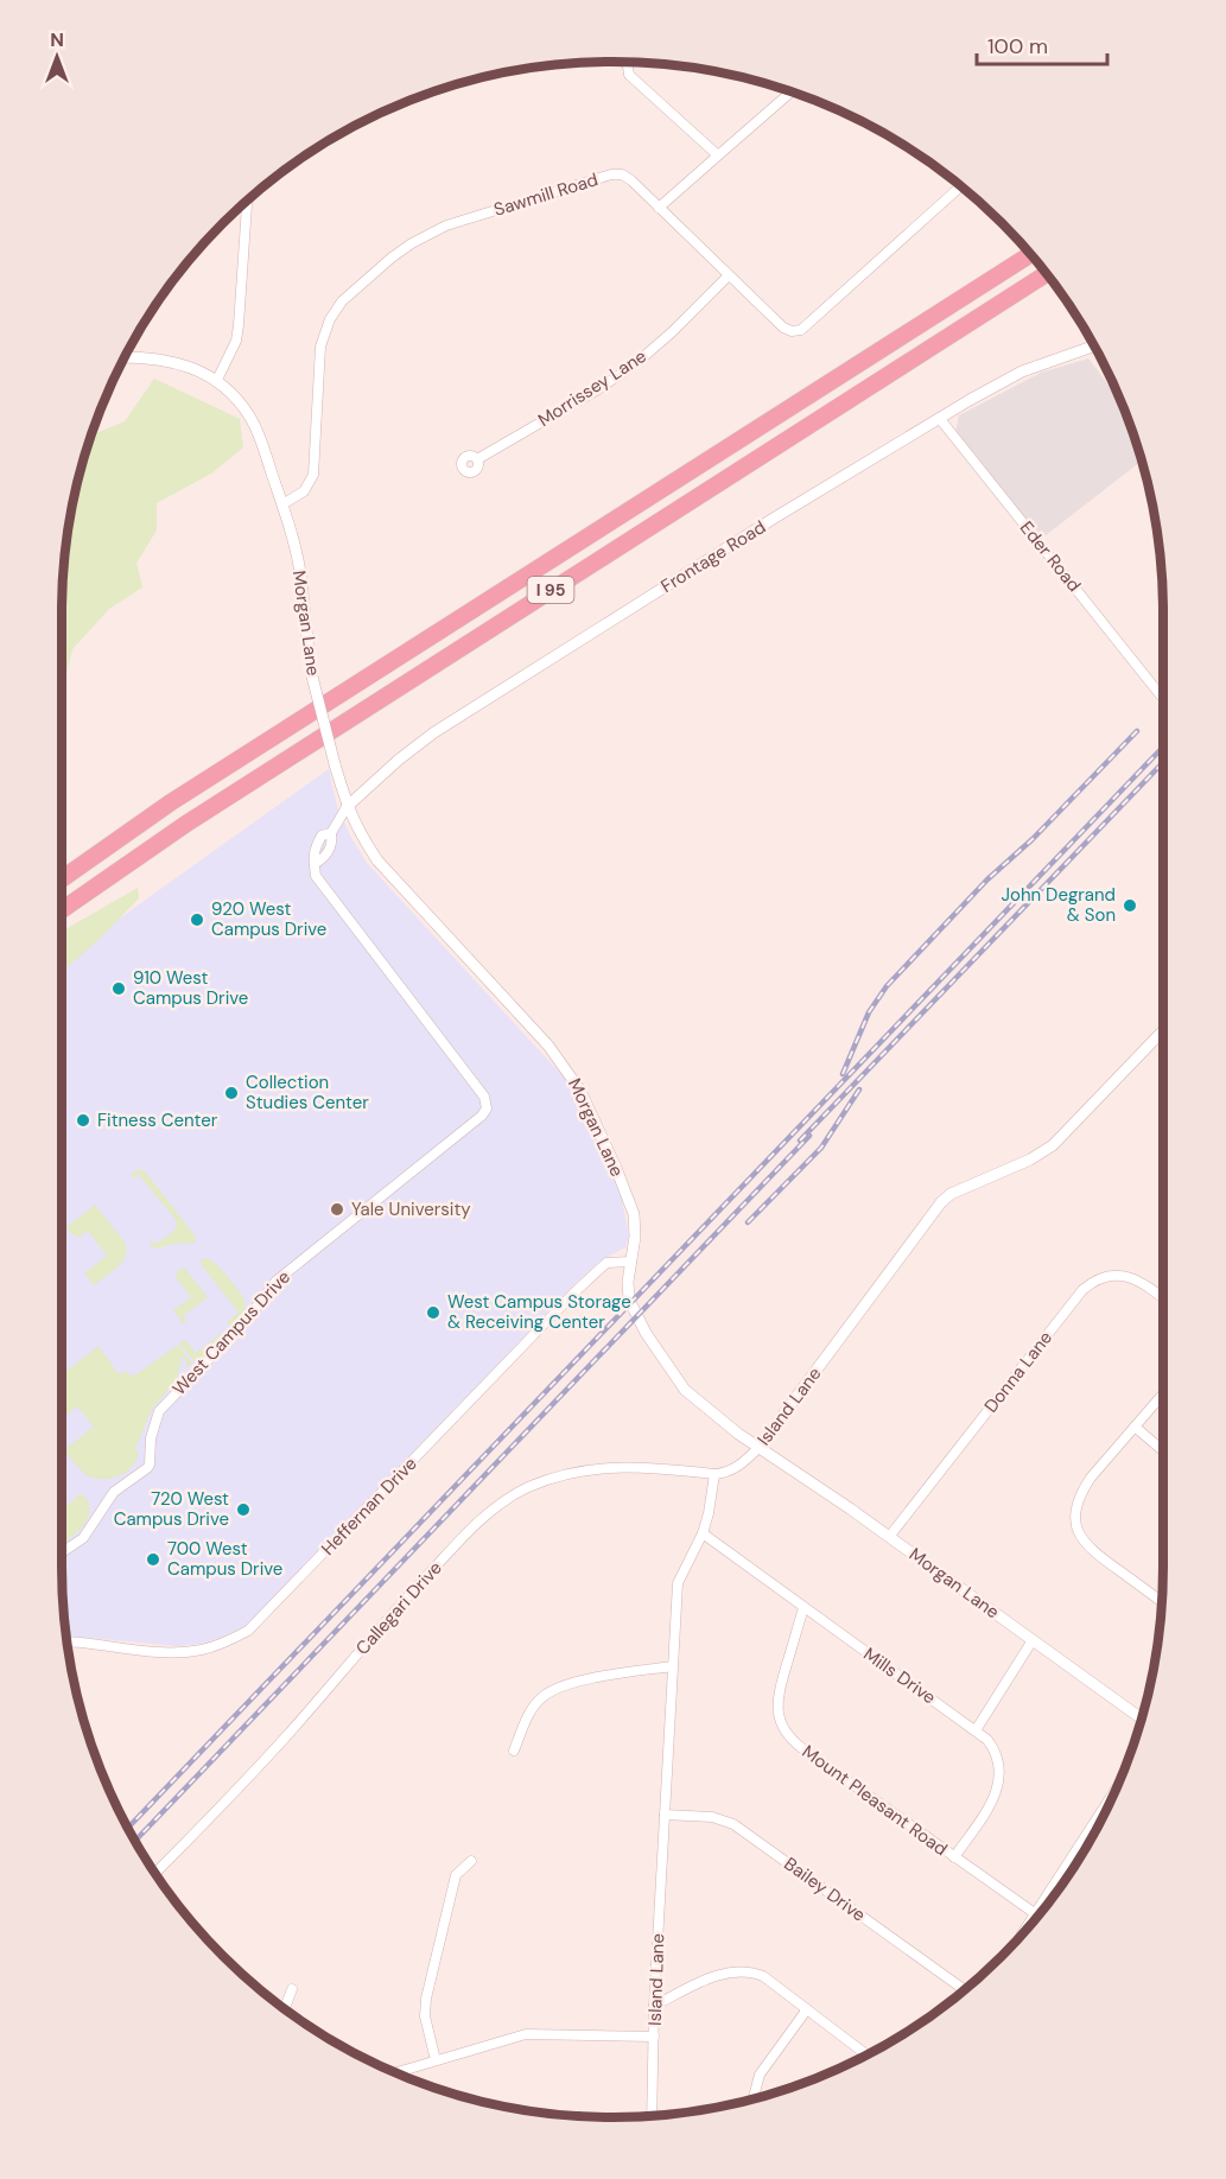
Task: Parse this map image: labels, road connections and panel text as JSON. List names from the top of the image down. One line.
{"streets":{"highway":["I 95"],"street":["Sawmill Road","Morrissey Lane","Frontage Road","Eder Road","Morgan Lane","West Campus Drive","Donna Lane","Island Lane","Heffernan Drive","Callegari Drive","Mills Drive","Mount Pleasant Road","Bailey Drive"]},"crossings":[["Sawmill Road","Morrissey Lane"],["Sawmill Road","Morgan Lane"],["Frontage Road","Eder Road"],["Frontage Road","Morgan Lane"],["Frontage Road","West Campus Drive"],["Morgan Lane","West Campus Drive"],["Morgan Lane","Donna Lane"],["Morgan Lane","Island Lane"],["Morgan Lane","Heffernan Drive"],["Island Lane","Callegari Drive"],["Island Lane","Mills Drive"],["Island Lane","Bailey Drive"],["Mills Drive","Mount Pleasant Road"]],"places":["John Degrand & Son","920 West Campus Drive","910 West Campus Drive","Collection Studies Center","Fitness Center","Yale University","West Campus Storage & Receiving Center","720 West Campus Drive","700 West Campus Drive"],"scale_bar":"100 m","north":"top"}
